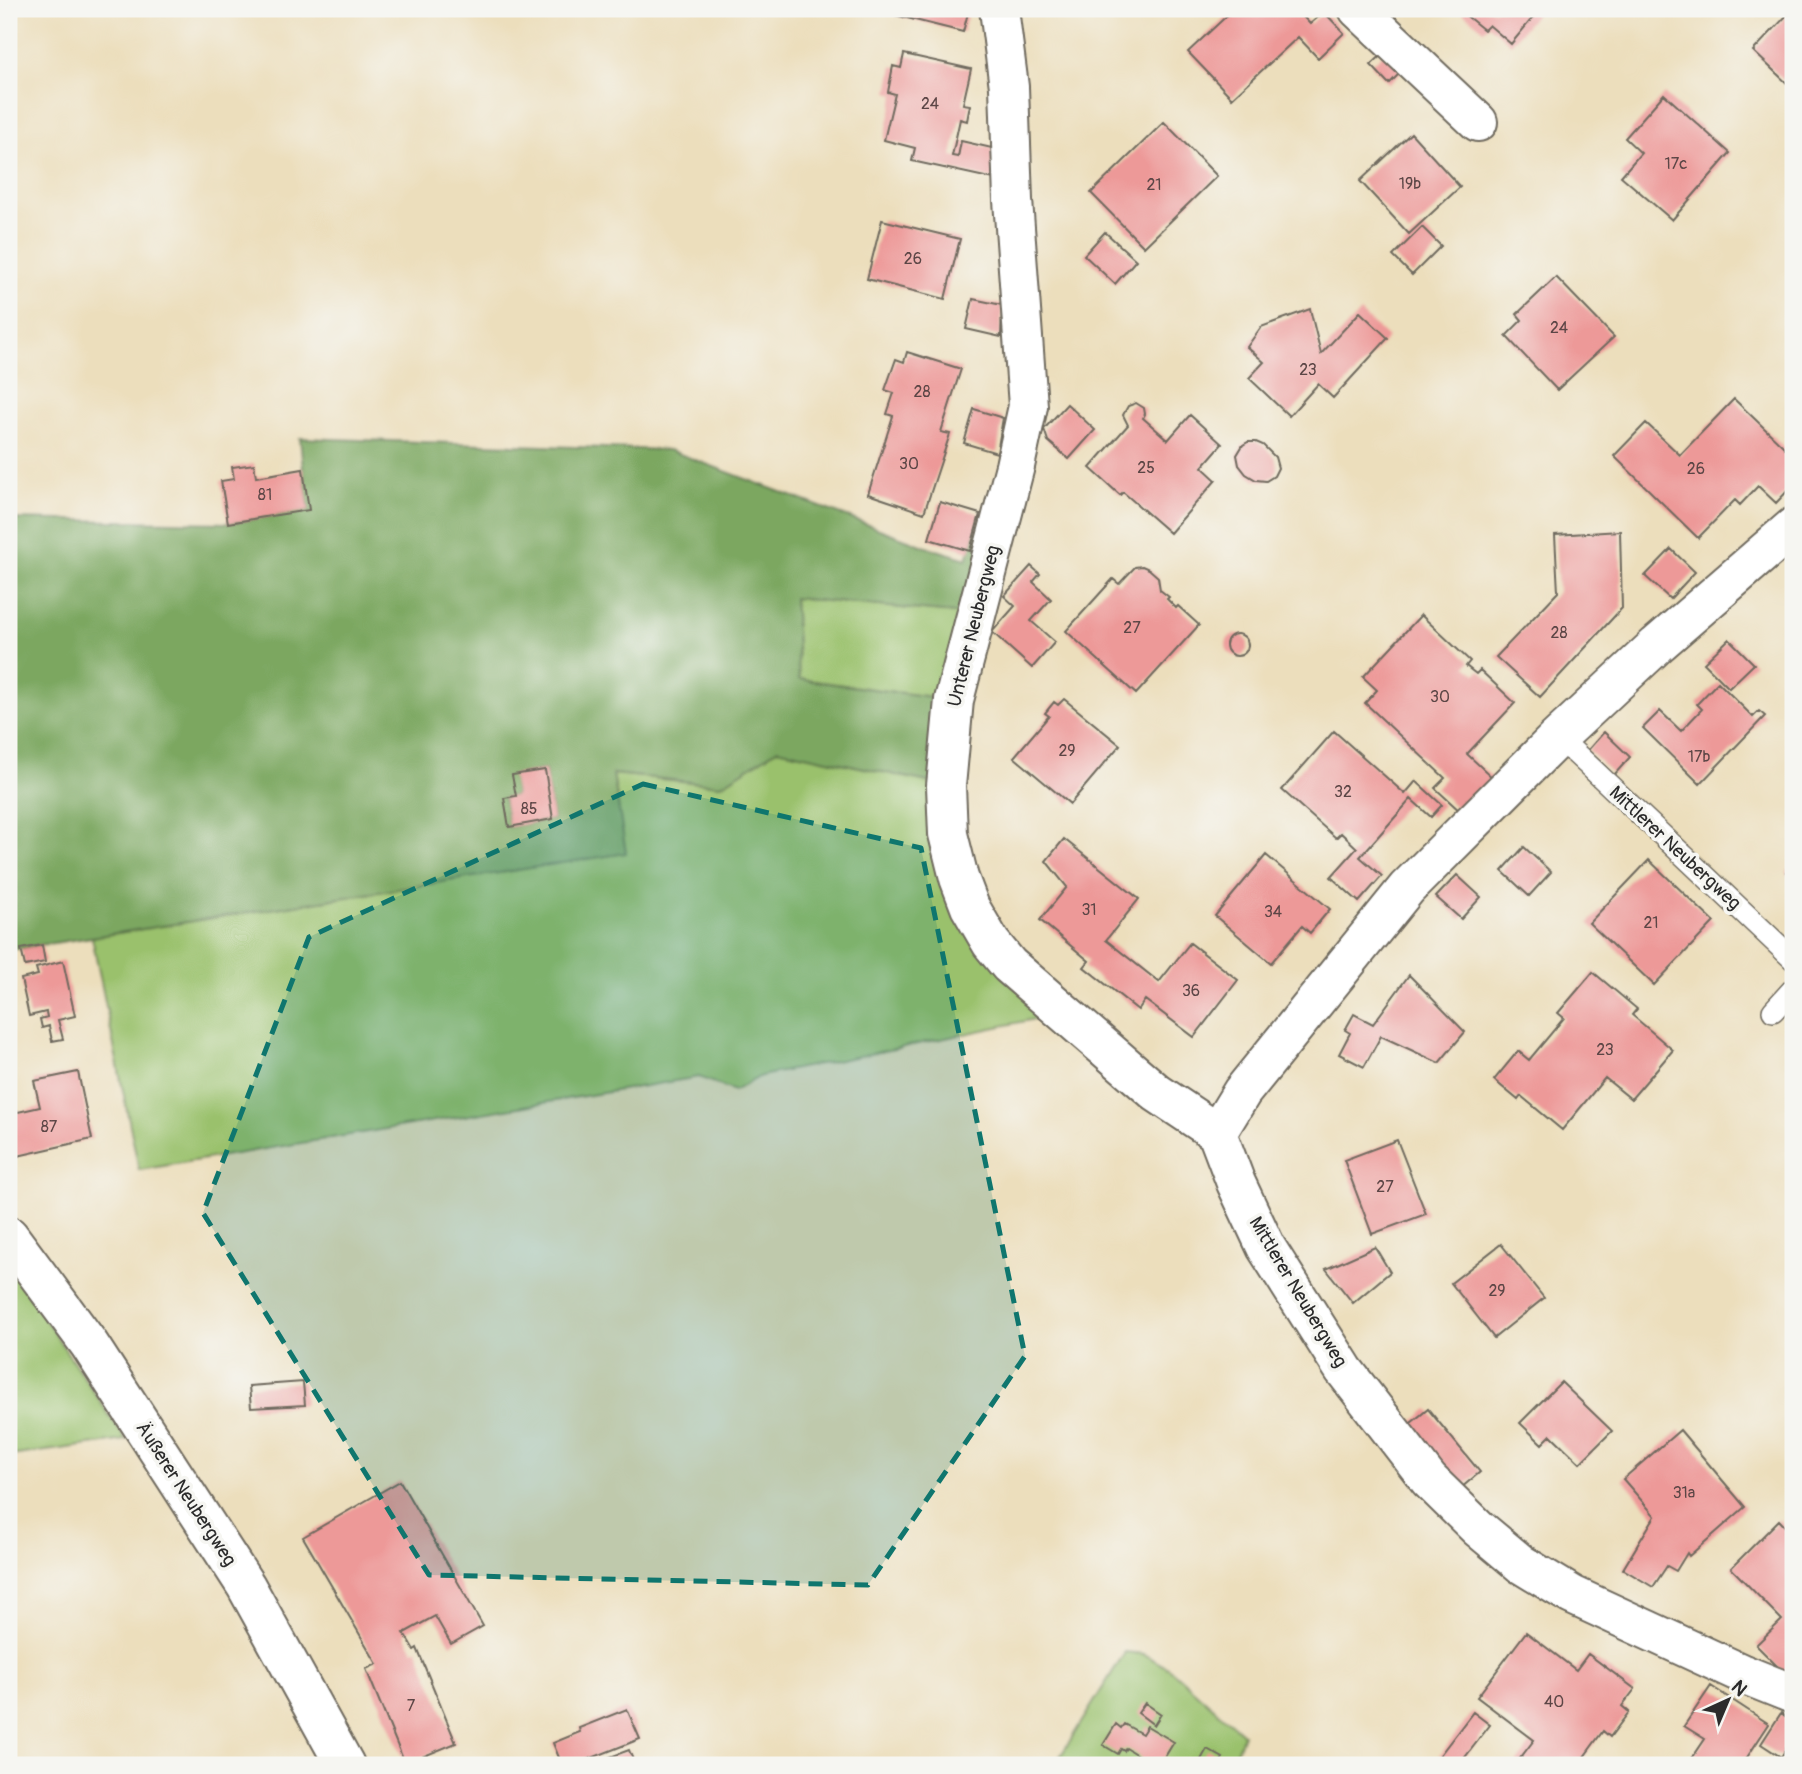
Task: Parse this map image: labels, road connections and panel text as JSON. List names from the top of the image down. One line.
{"streets":{"street":["Unterer Neubergweg","Mittlerer Neubergweg","Äußerer Neubergweg"]},"crossings":[["Unterer Neubergweg","Mittlerer Neubergweg"]],"house_numbers":["24","17c","19b","21","26","24","23","28","30","25","26","81","27","28","30","29","17b","32","85","31","34","21","36","23","87","27","29","31a","40","7"],"north":"top right"}
